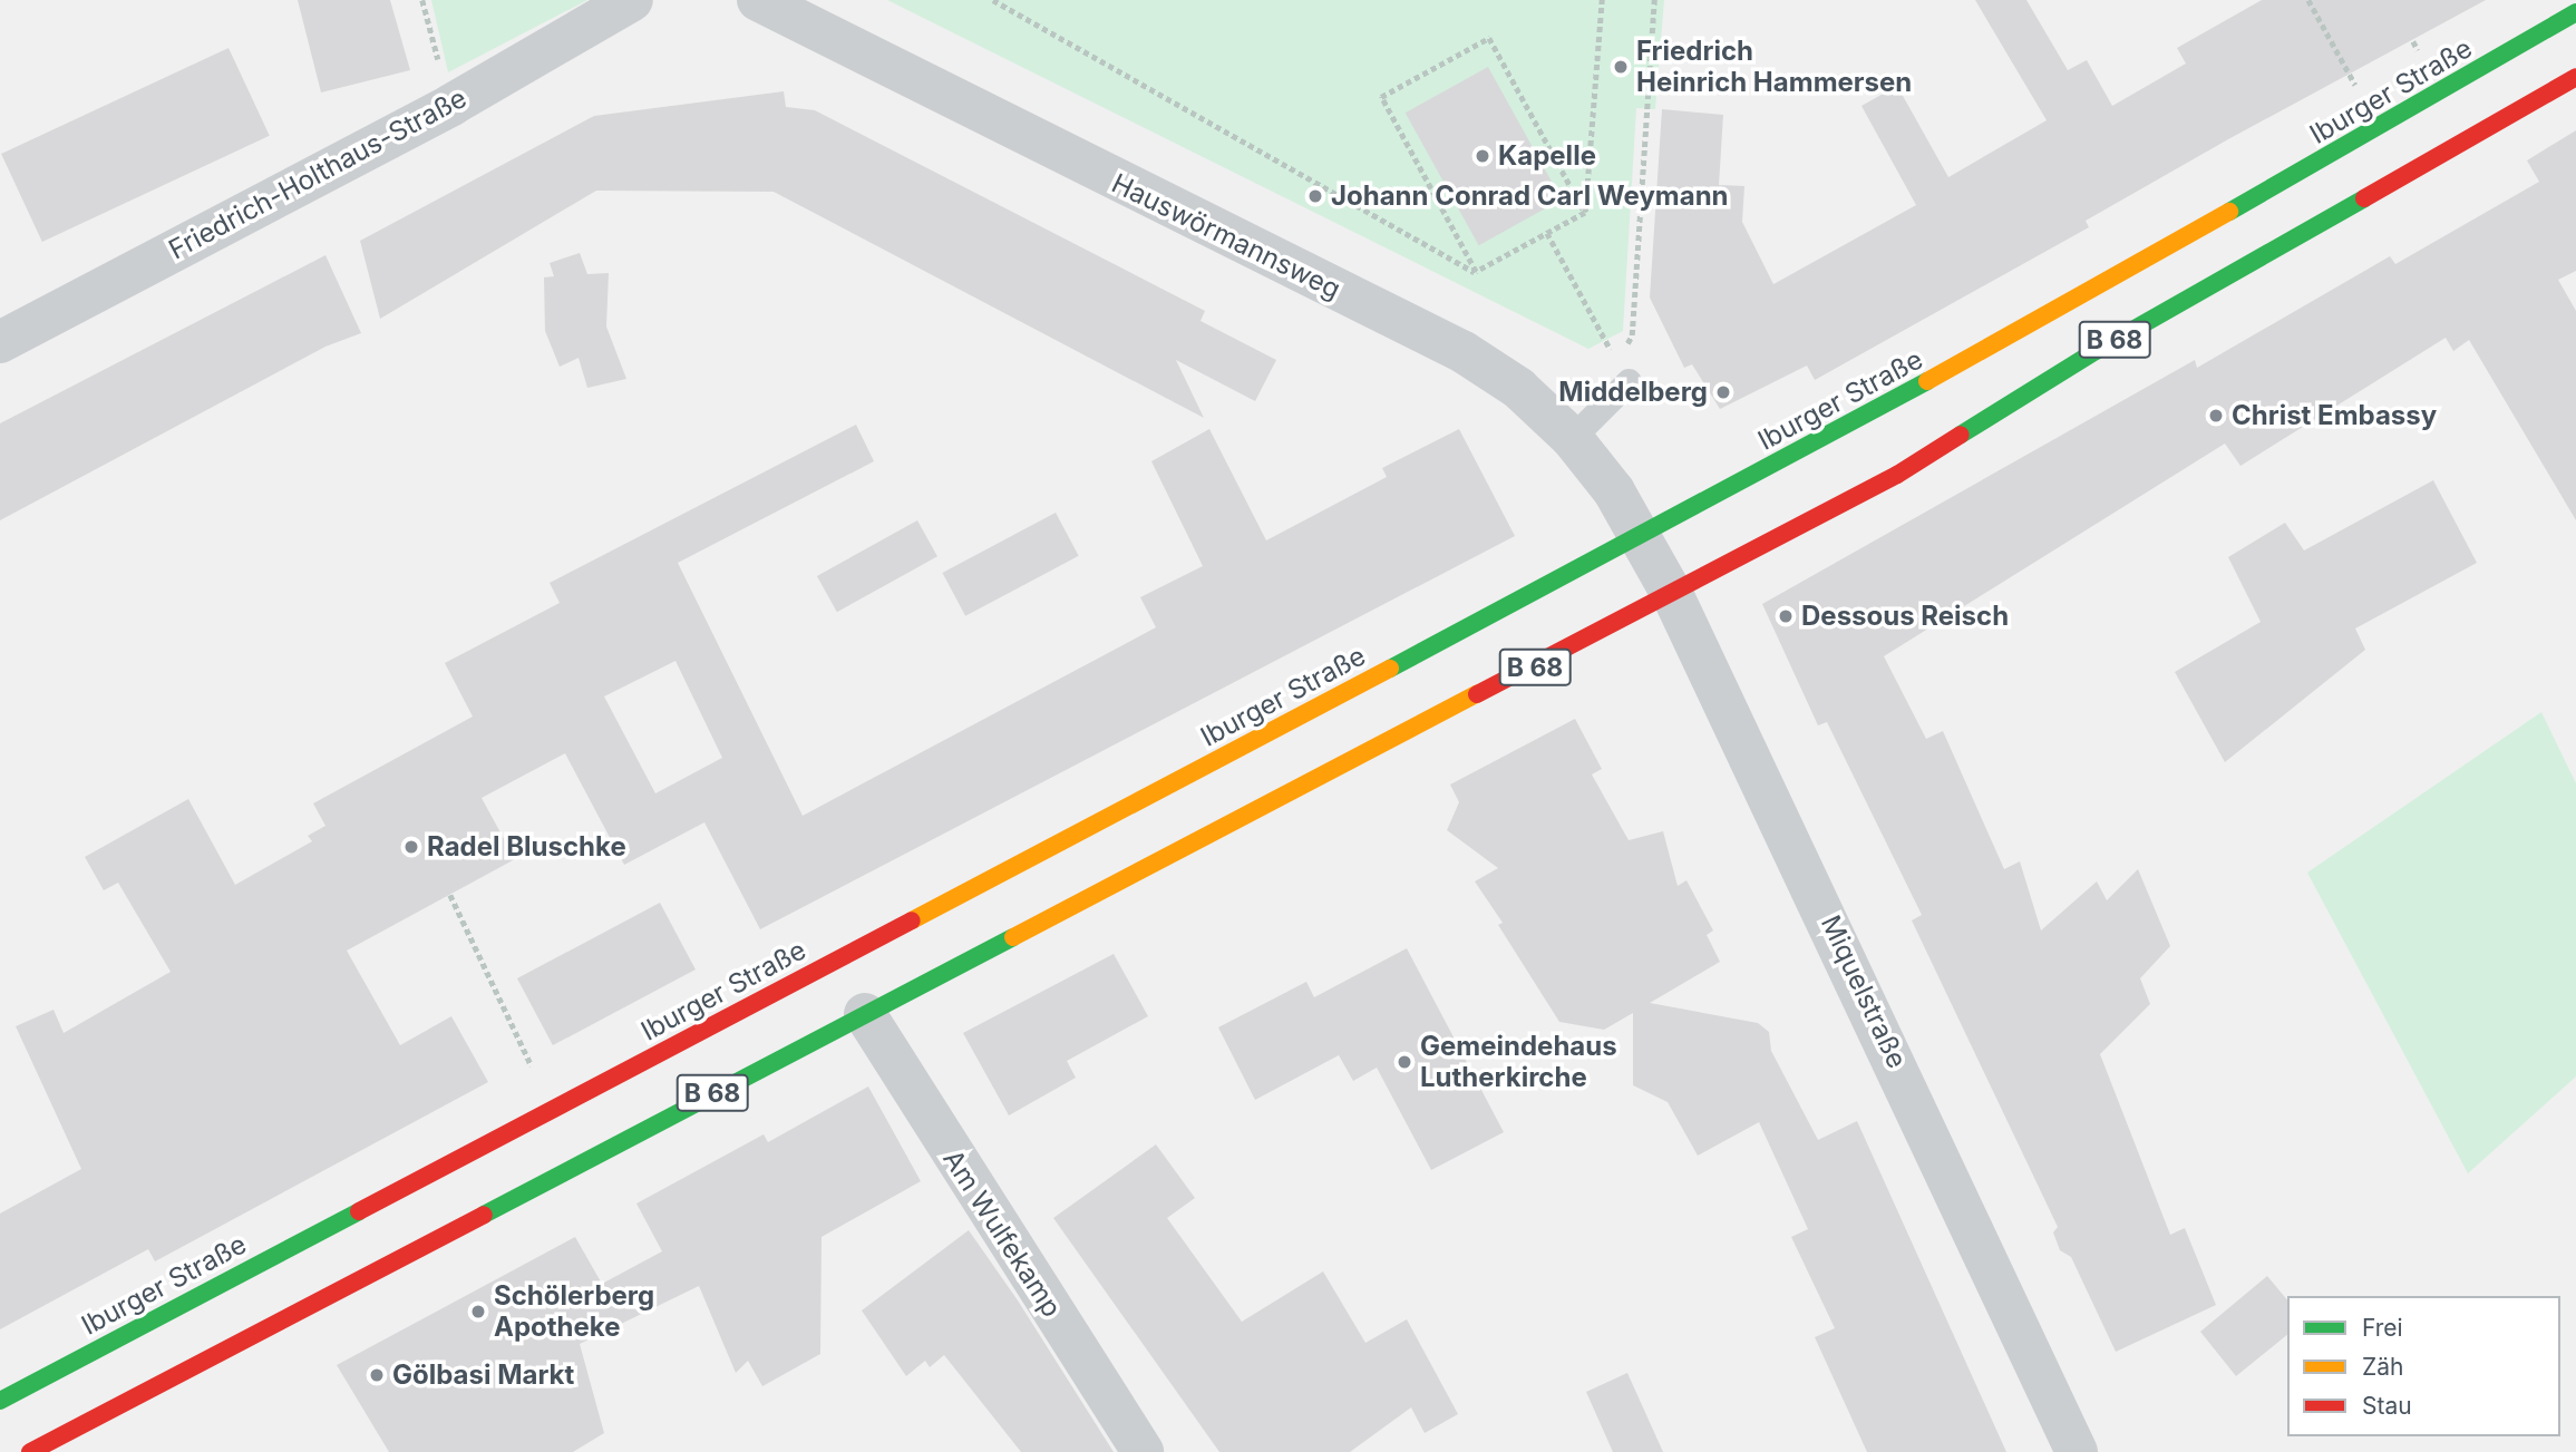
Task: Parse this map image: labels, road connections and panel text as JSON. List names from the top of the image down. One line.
{"streets":{"main road":["Iburger Straße","B 68"],"street":["Friedrich-Holthaus-Straße","Hauswörmannsweg","Miquelstraße","Am Wulfekamp"]},"crossings":[["Iburger Straße","Hauswörmannsweg"],["Iburger Straße","Miquelstraße"],["Hauswörmannsweg","Miquelstraße"],["B 68","Miquelstraße"],["B 68","Am Wulfekamp"]],"places":["Friedrich Heinrich Hammersen","Kapelle","Johann Conrad Carl Weymann","Middelberg","Christ Embassy","Dessous Reisch","Radel Bluschke","Gemeindehaus Lutherkirche","Schölerberg Apotheke","Gölbasi Markt"],"legend":["Frei","Zäh","Stau"]}
